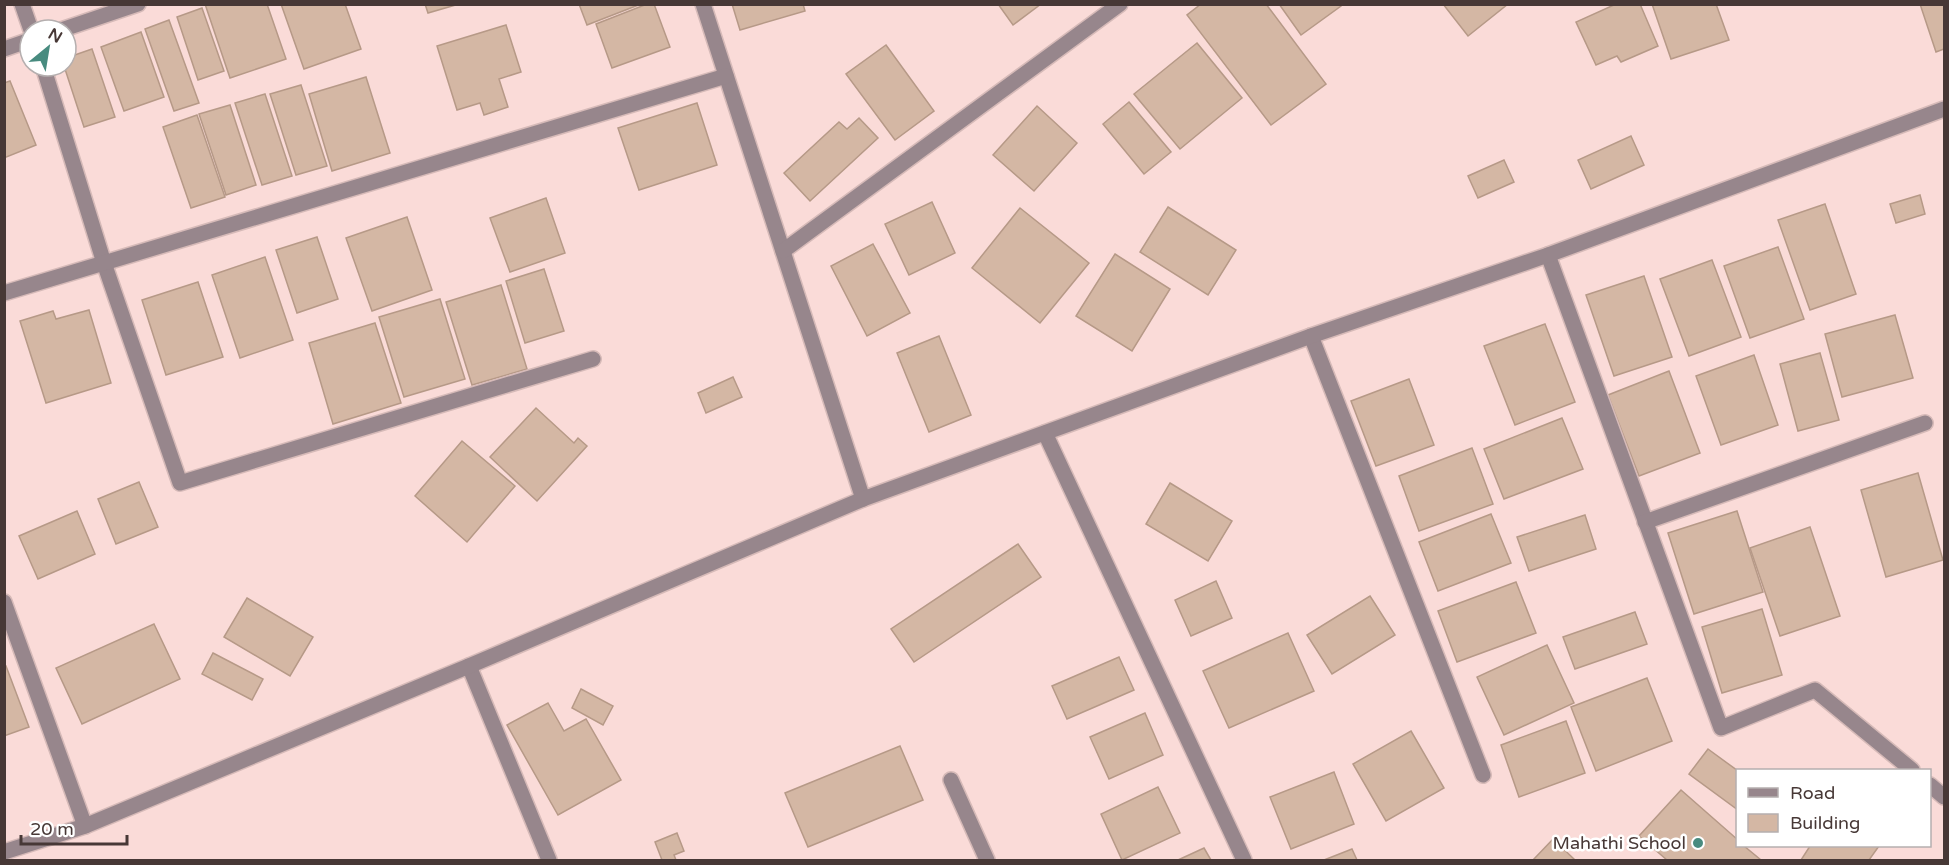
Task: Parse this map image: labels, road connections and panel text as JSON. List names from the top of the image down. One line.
{"places":["Mahathi School"],"legend":["Road","Building"],"scale_bar":"20 m","north":"top right"}
